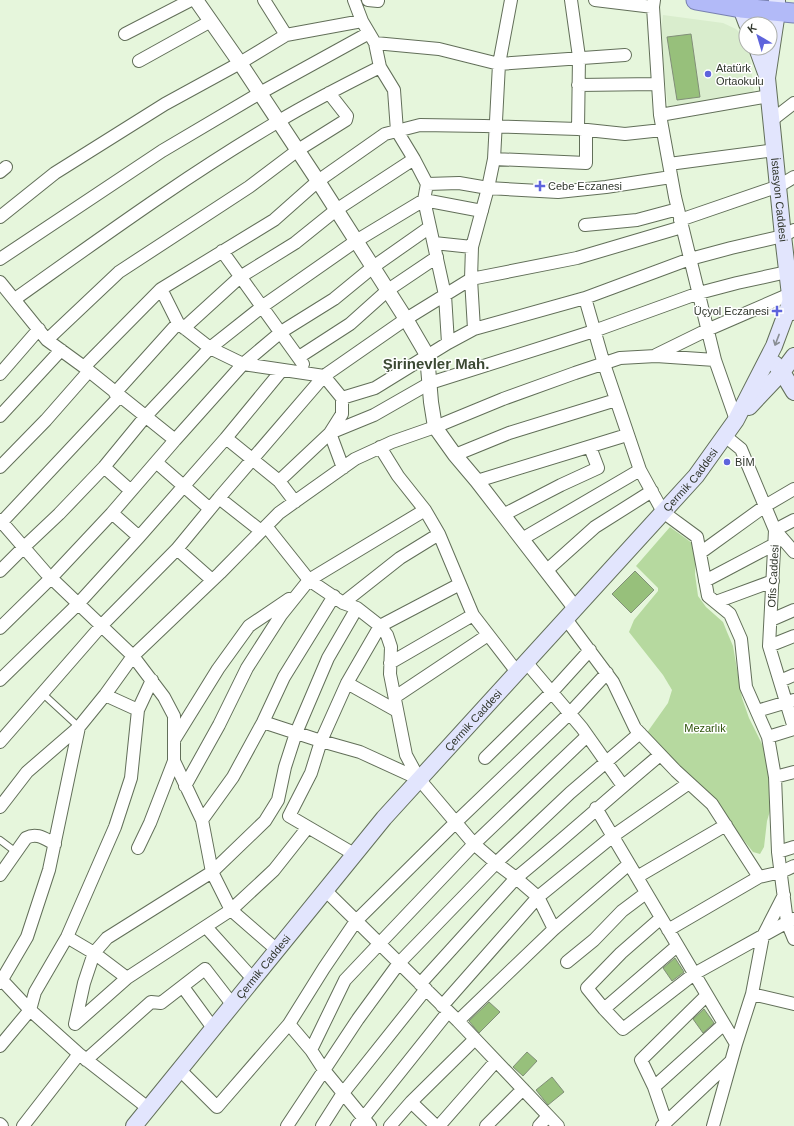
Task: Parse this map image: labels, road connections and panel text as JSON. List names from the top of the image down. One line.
{"streets":{"main road":["İstasyon Caddesi","Çermik Caddesi"],"street":["Ofis Caddesi"]},"crossings":[["İstasyon Caddesi","Çermik Caddesi"],["Çermik Caddesi","Ofis Caddesi"]],"districts":["Şirinevler Mah."],"parks":["Mezarlık"],"places":{"other":["Atatürk Ortaokulu","BİM"],"health":["Cebe Eczanesi","Üçyol Eczanesi"]},"north":"top left"}
